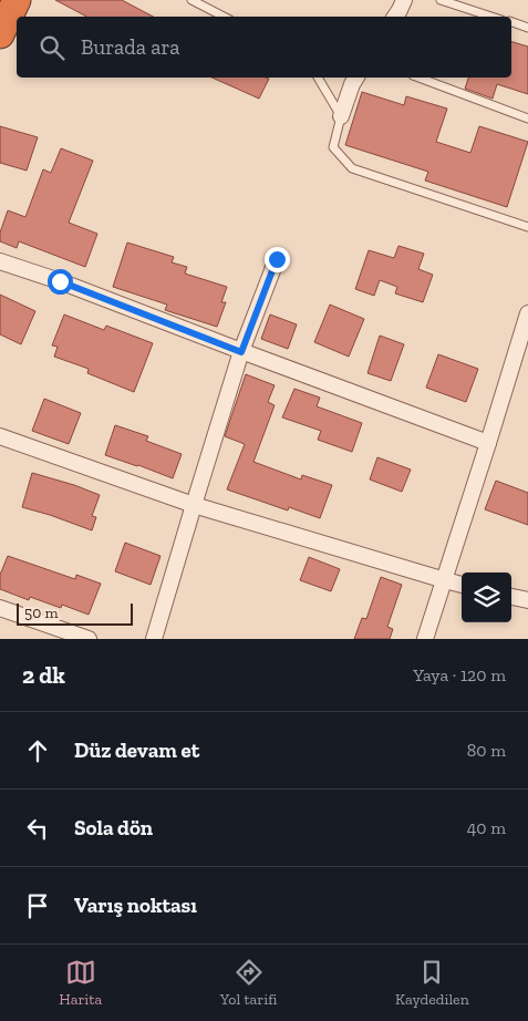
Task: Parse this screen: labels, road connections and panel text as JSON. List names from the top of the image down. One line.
{"scale_bar":"50 m","page":{"search":"Burada ara","scale":"50 m","heading":["2 dk","Yaya · 120 m"],"list":[["Düz devam et","80 m"],["Sola dön","40 m"],"Varış noktası"],"nav":["Harita","Yol tarifi","Kaydedilen"]}}
